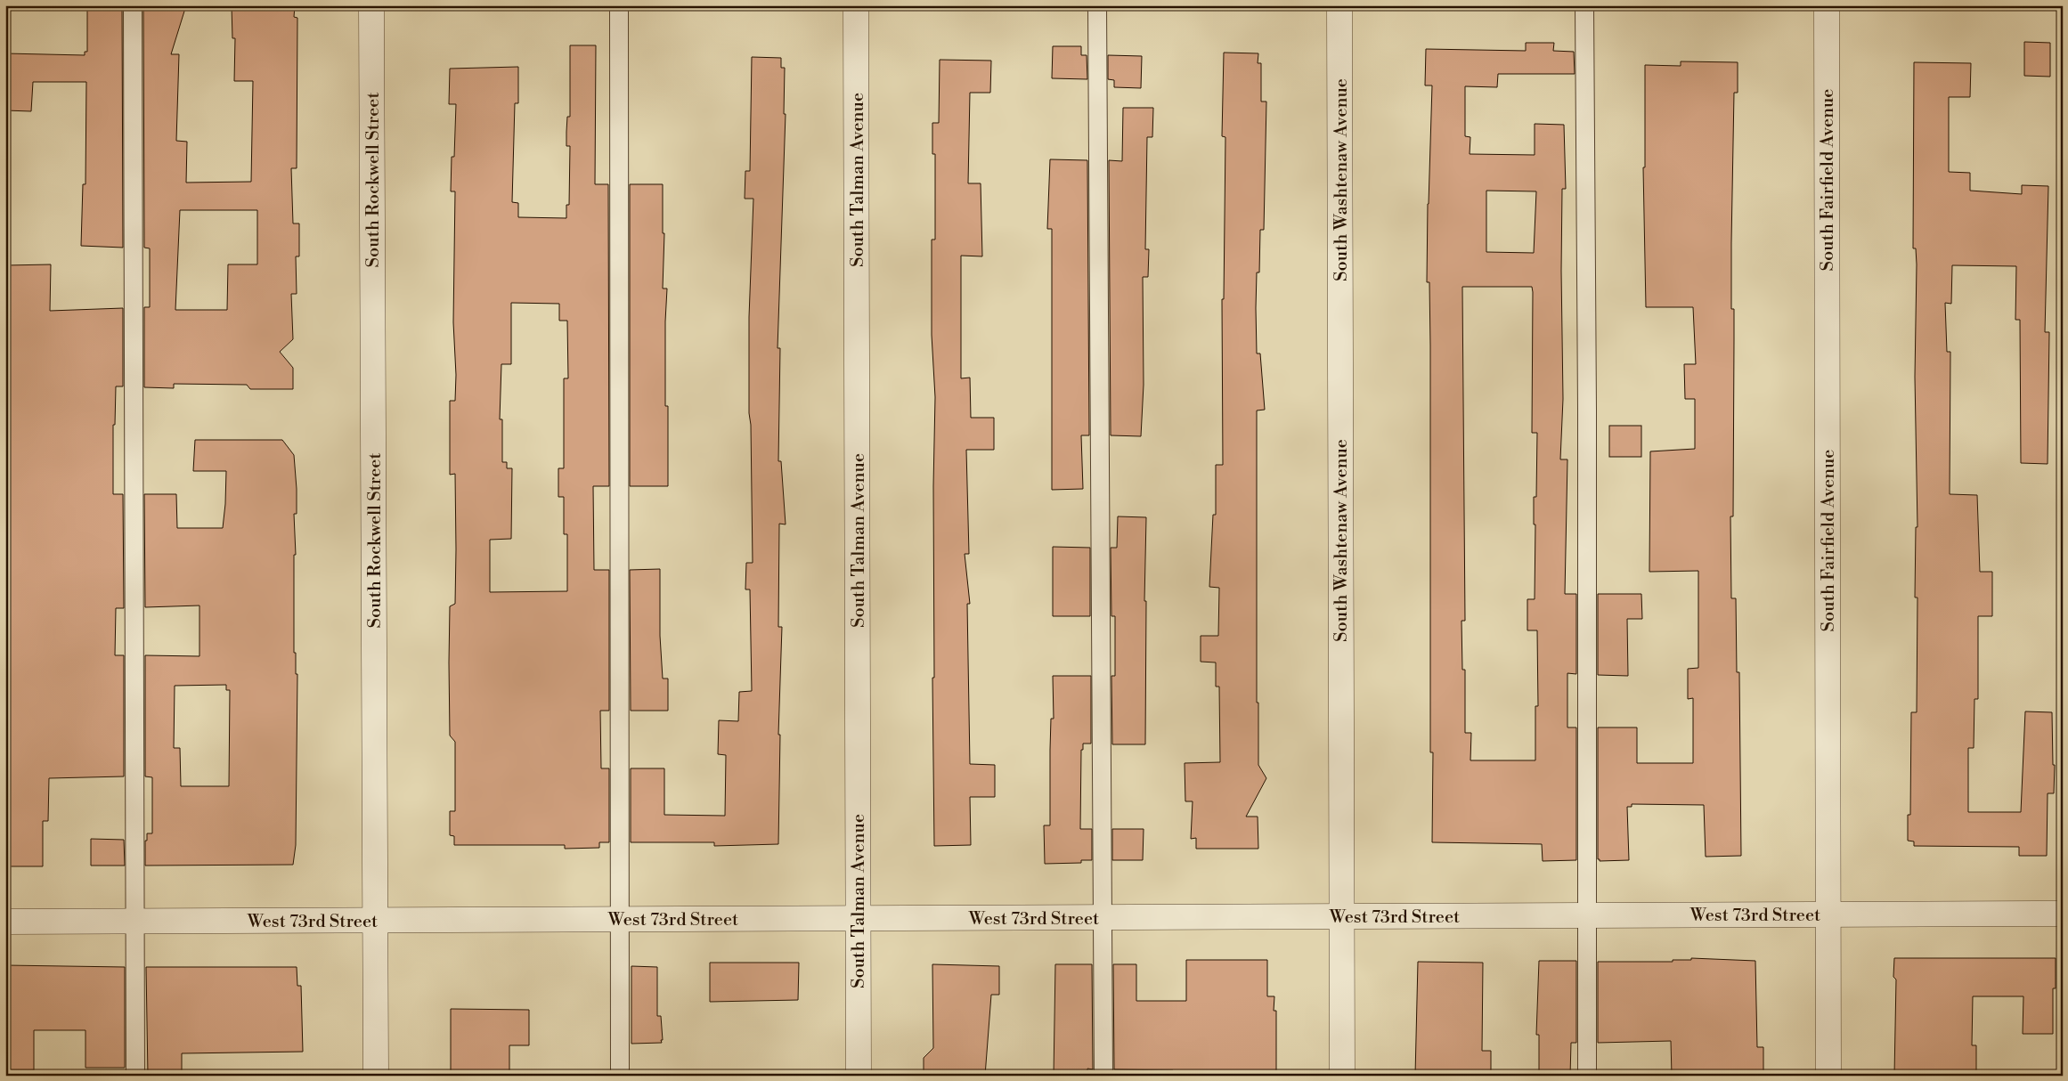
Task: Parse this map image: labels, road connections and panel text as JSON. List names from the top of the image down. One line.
{"streets":{"street":["South Rockwell Street","South Talman Avenue","South Washtenaw Avenue","South Fairfield Avenue","West 73rd Street"]},"crossings":[["South Rockwell Street","West 73rd Street"],["South Talman Avenue","West 73rd Street"],["South Washtenaw Avenue","West 73rd Street"],["South Fairfield Avenue","West 73rd Street"]]}
